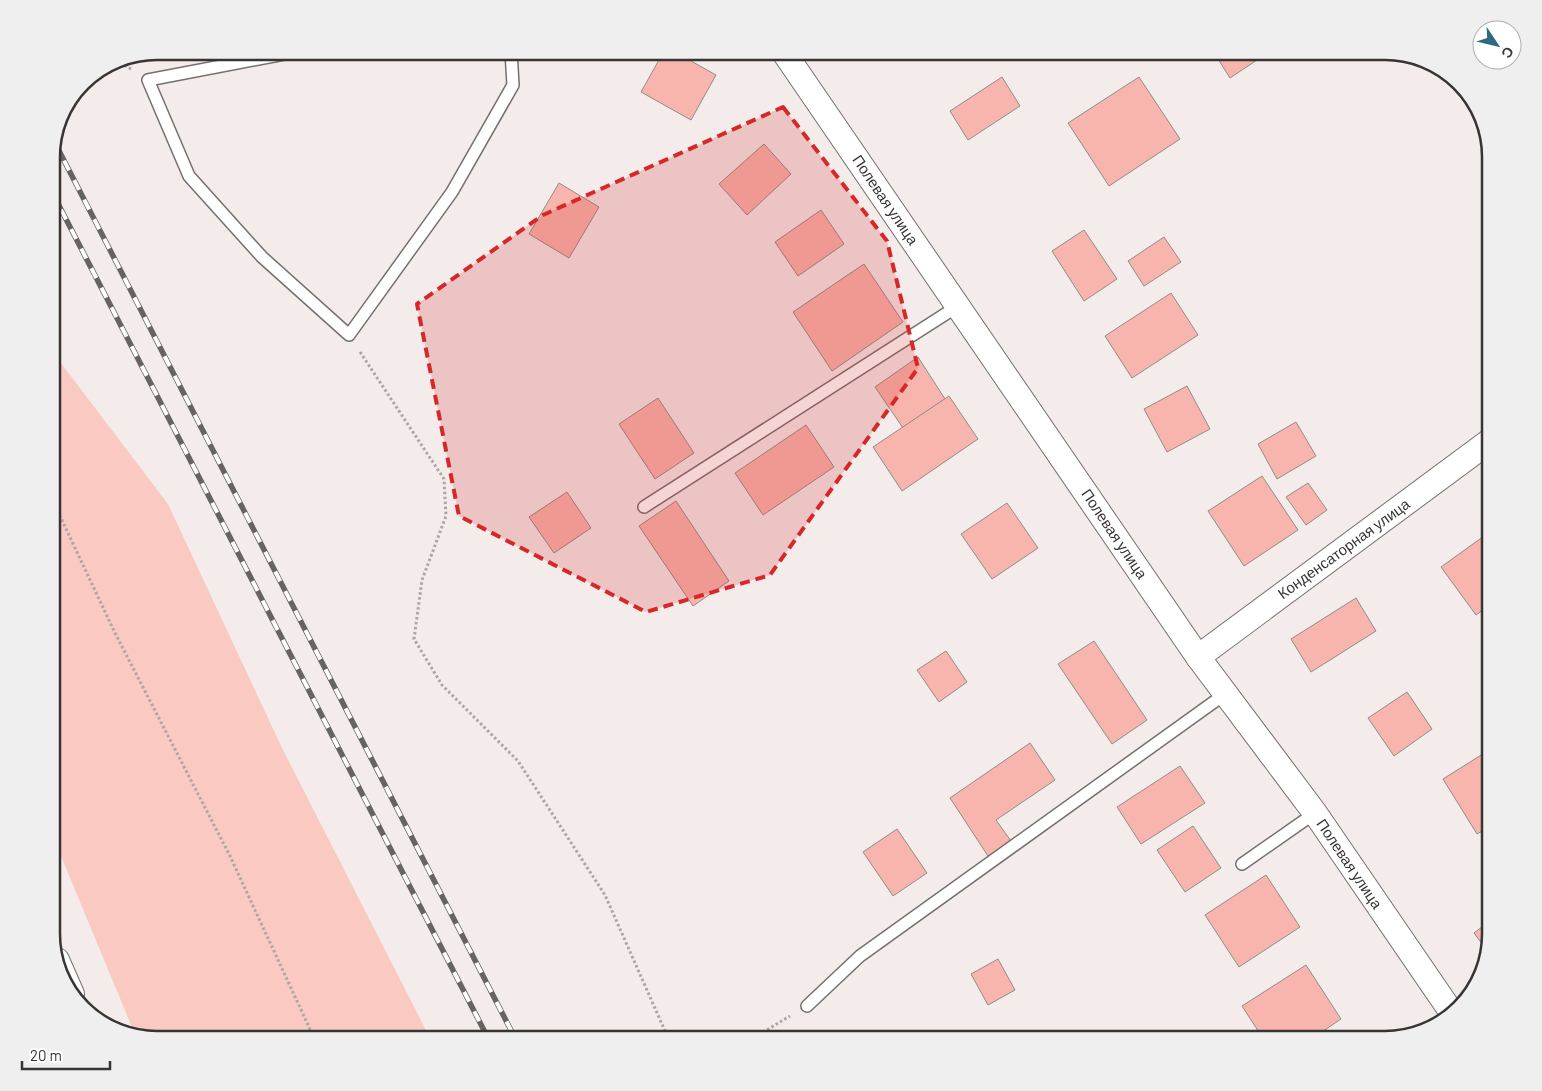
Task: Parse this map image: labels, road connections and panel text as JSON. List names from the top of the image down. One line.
{"streets":{"street":["Полевая улица","Конденсаторная улица"]},"crossings":[["Полевая улица","Конденсаторная улица"]],"scale_bar":"20 m","north":"bottom right"}
